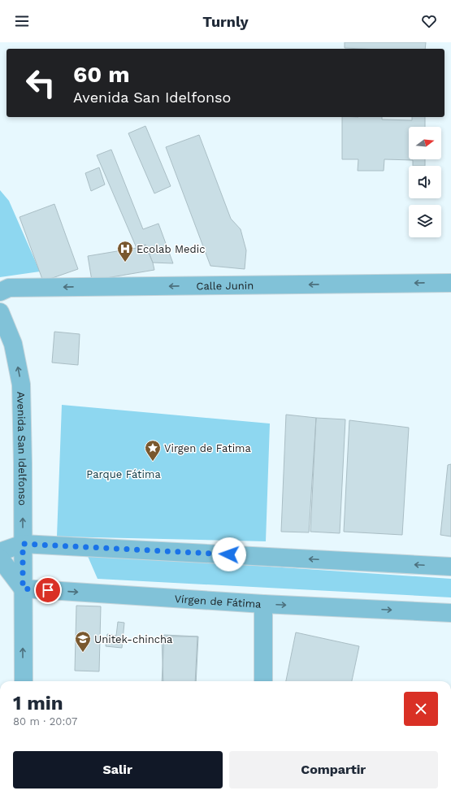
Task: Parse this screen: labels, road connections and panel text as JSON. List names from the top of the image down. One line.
{"streets":{"street":["Calle Junin","Avenida San Idelfonso","Vírgen de Fátima"]},"crossings":[["Avenida San Idelfonso","Vírgen de Fátima"]],"one_way":["Calle Junin","Avenida San Idelfonso"],"parks":["Parque Fátima"],"places":{"hospital":["Ecolab Medic"],"place":["Virgen de Fatima"],"school or university":["Unitek-chincha"]},"north":"right","page":{"header":"Turnly","turn":["60 m","Avenida San Idelfonso"],"heading":["1 min","80 m · 20:07"],"buttons":["Salir","Compartir"]}}
